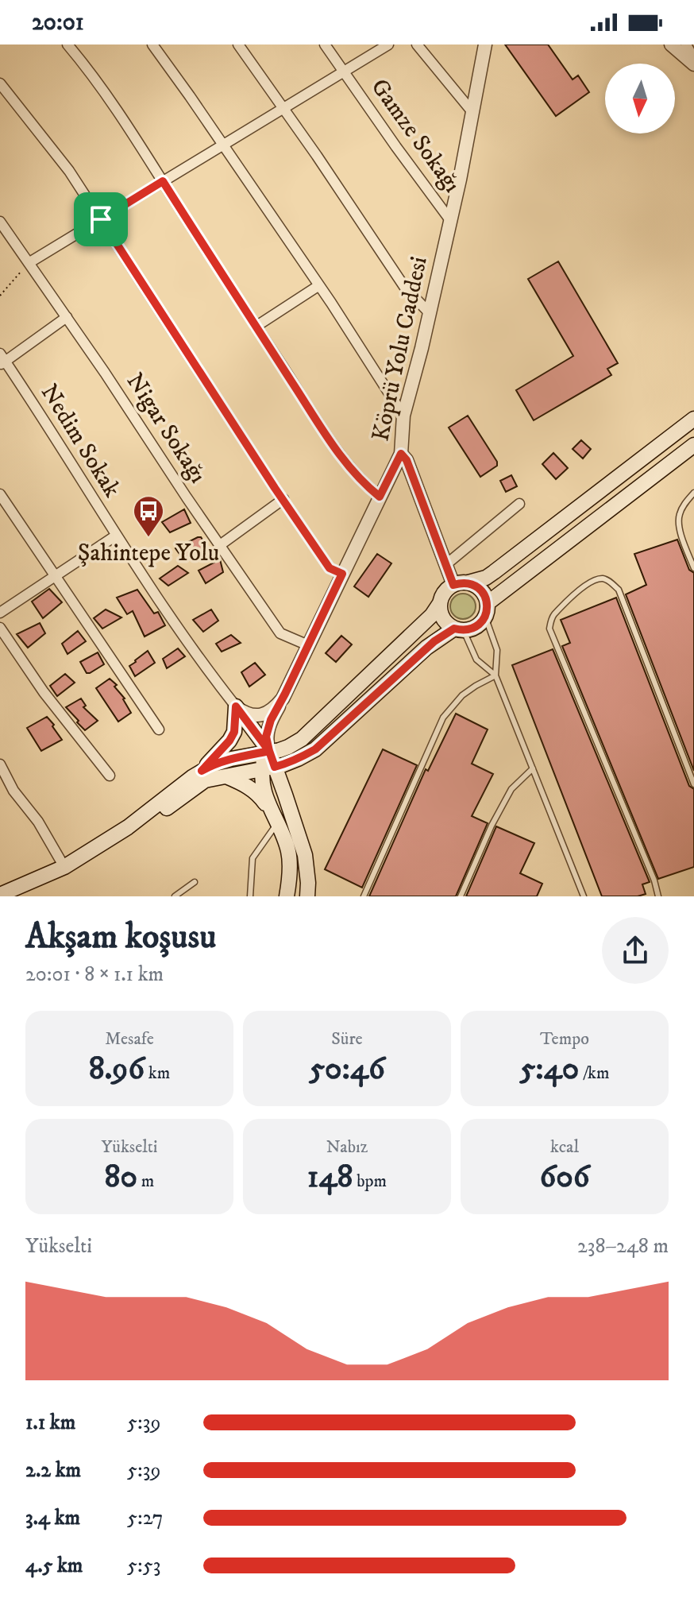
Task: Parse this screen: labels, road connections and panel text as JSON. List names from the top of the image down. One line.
{"streets":{"street":["Gamze Sokağı","Köprü Yolu Caddesi","Nigar Sokağı","Nedim Sokak"]},"crossings":[["Gamze Sokağı","Köprü Yolu Caddesi"],["Köprü Yolu Caddesi","Nigar Sokağı"],["Köprü Yolu Caddesi","Nedim Sokak"]],"places":{"bus stop":["Şahintepe Yolu"]},"north":"bottom","page":{"status":"20:01","heading":["Akşam koşusu","20:01 · 8 × 1.1 km"],"stats":[["Mesafe","8.96 km"],["Süre","50:46"],["Tempo","5:40 /km"],["Yükselti","80 m"],["Nabız","148 bpm"],["kcal","606"]],"chart":["Yükselti","238–248 m"],"list":[{"name":"1.1 km","note":"5:39"},{"name":"2.2 km","note":"5:39"},{"name":"3.4 km","note":"5:27"},{"name":"4.5 km","note":"5:53"}]}}
